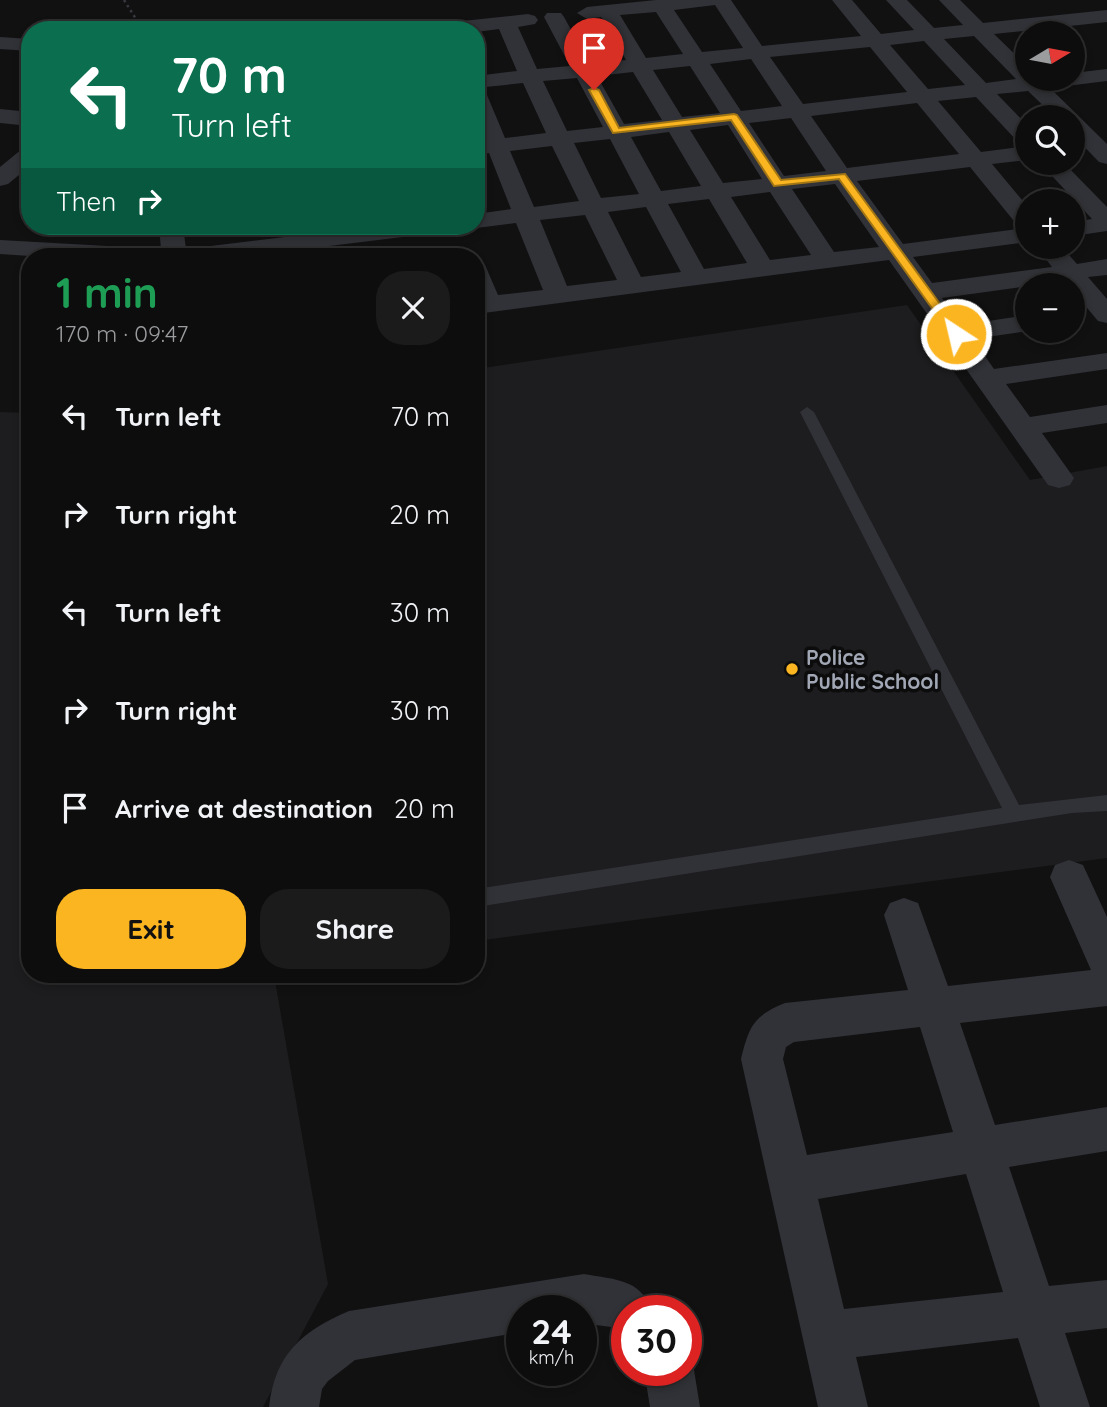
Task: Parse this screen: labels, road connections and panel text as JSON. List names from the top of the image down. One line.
{"places":["Police Public School"],"north":"right","page":{"map_buttons":["+","−"],"turn":["70 m","Turn left"],"then":"Then","heading":["1 min","170 m · 09:47"],"list":[{"name":"Turn left","value":"70 m"},{"name":"Turn right","value":"20 m"},{"name":"Turn left","value":"30 m"},{"name":"Turn right","value":"30 m"},{"name":"Arrive at destination","value":"20 m"}],"buttons":["Exit","Share"],"speed":"24 km/h","limit":"30"}}
